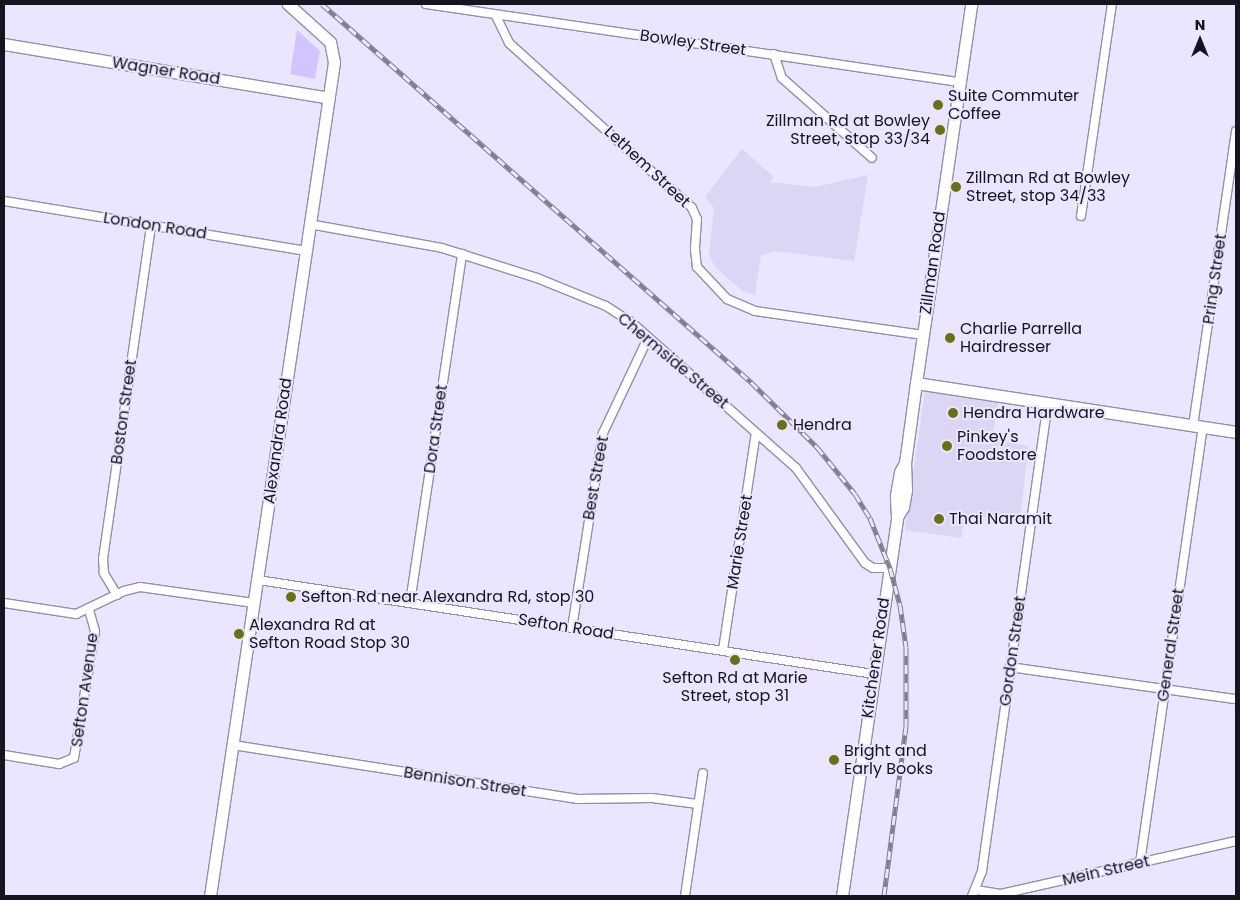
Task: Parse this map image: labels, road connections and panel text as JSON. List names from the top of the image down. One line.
{"streets":{"street":["Bowley Street","Wagner Road","Lethem Street","London Road","Zillman Road","Pring Street","Chermside Street","Boston Street","Dora Street","Alexandra Road","Best Street","Marie Street","Sefton Road","General Street","Gordon Street","Kitchener Road","Sefton Avenue","Bennison Street","Mein Street"]},"crossings":[["Bowley Street","Lethem Street"],["Bowley Street","Zillman Road"],["Wagner Road","Alexandra Road"],["Lethem Street","Zillman Road"],["London Road","Boston Street"],["London Road","Alexandra Road"],["Zillman Road","Chermside Street"],["Zillman Road","Kitchener Road"],["Pring Street","General Street"],["Chermside Street","Dora Street"],["Chermside Street","Alexandra Road"],["Chermside Street","Best Street"],["Chermside Street","Marie Street"],["Chermside Street","Kitchener Road"],["Dora Street","Sefton Road"],["Alexandra Road","Sefton Road"],["Alexandra Road","Bennison Street"],["Best Street","Sefton Road"],["Marie Street","Sefton Road"],["Sefton Road","Kitchener Road"],["General Street","Mein Street"],["Gordon Street","Mein Street"]],"places":["Suite Commuter Coffee","Zillman Rd at Bowley Street, stop 33/34","Zillman Rd at Bowley Street, stop 34/33","Charlie Parrella Hairdresser","Hendra Hardware","Hendra","Pinkey's Foodstore","Thai Naramit","Sefton Rd near Alexandra Rd, stop 30","Alexandra Rd at Sefton Road Stop 30","Sefton Rd at Marie Street, stop 31","Bright and Early Books"],"north":"top"}
